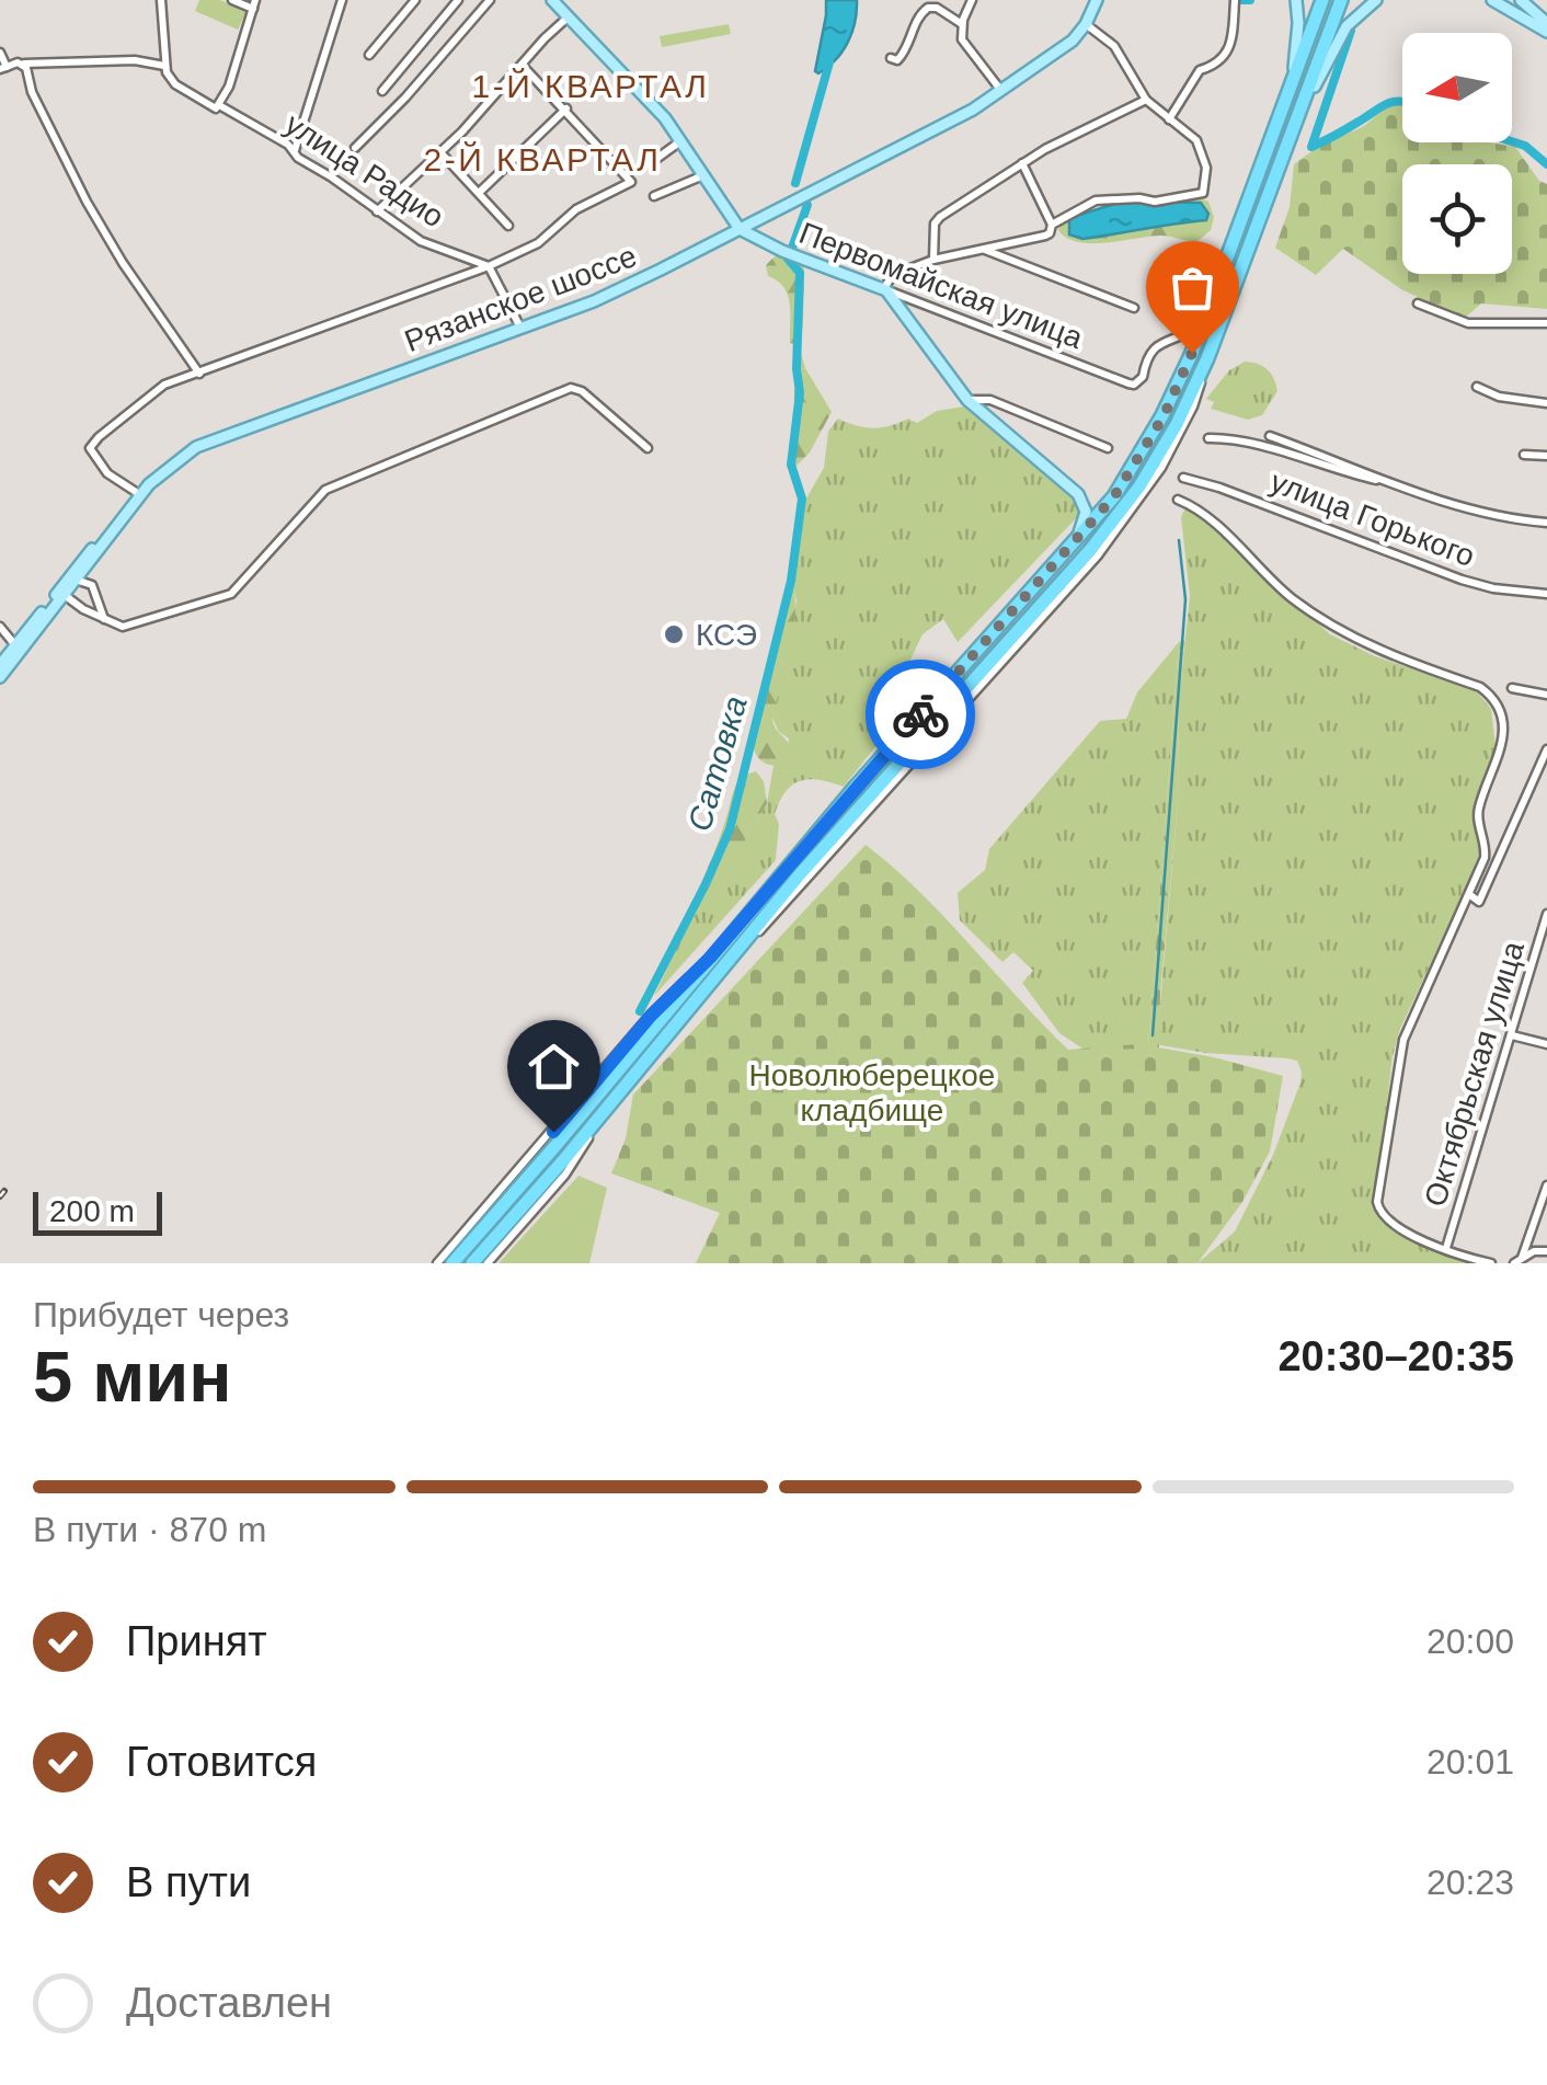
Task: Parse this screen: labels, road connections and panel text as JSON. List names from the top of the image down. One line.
{"streets":{"main road":["Первомайская улица","Рязанское шоссе"],"street":["улица Радио","улица Горького","Октябрьская улица"]},"crossings":[["Первомайская улица","Рязанское шоссе"]],"districts":["1-Й КВАРТАЛ","2-Й КВАРТАЛ"],"water":["Сатовка"],"parks":["Новолюберецкое кладбище"],"places":["КСЭ"],"scale_bar":"200 m","north":"left","page":{"scale":"200 m","heading":["5 мин","Прибудет через","20:30–20:35"],"bar":"В пути · 870 m","list":[["Принят","20:00"],["Готовится","20:01"],["В пути","20:23"],"Доставлен"]}}
